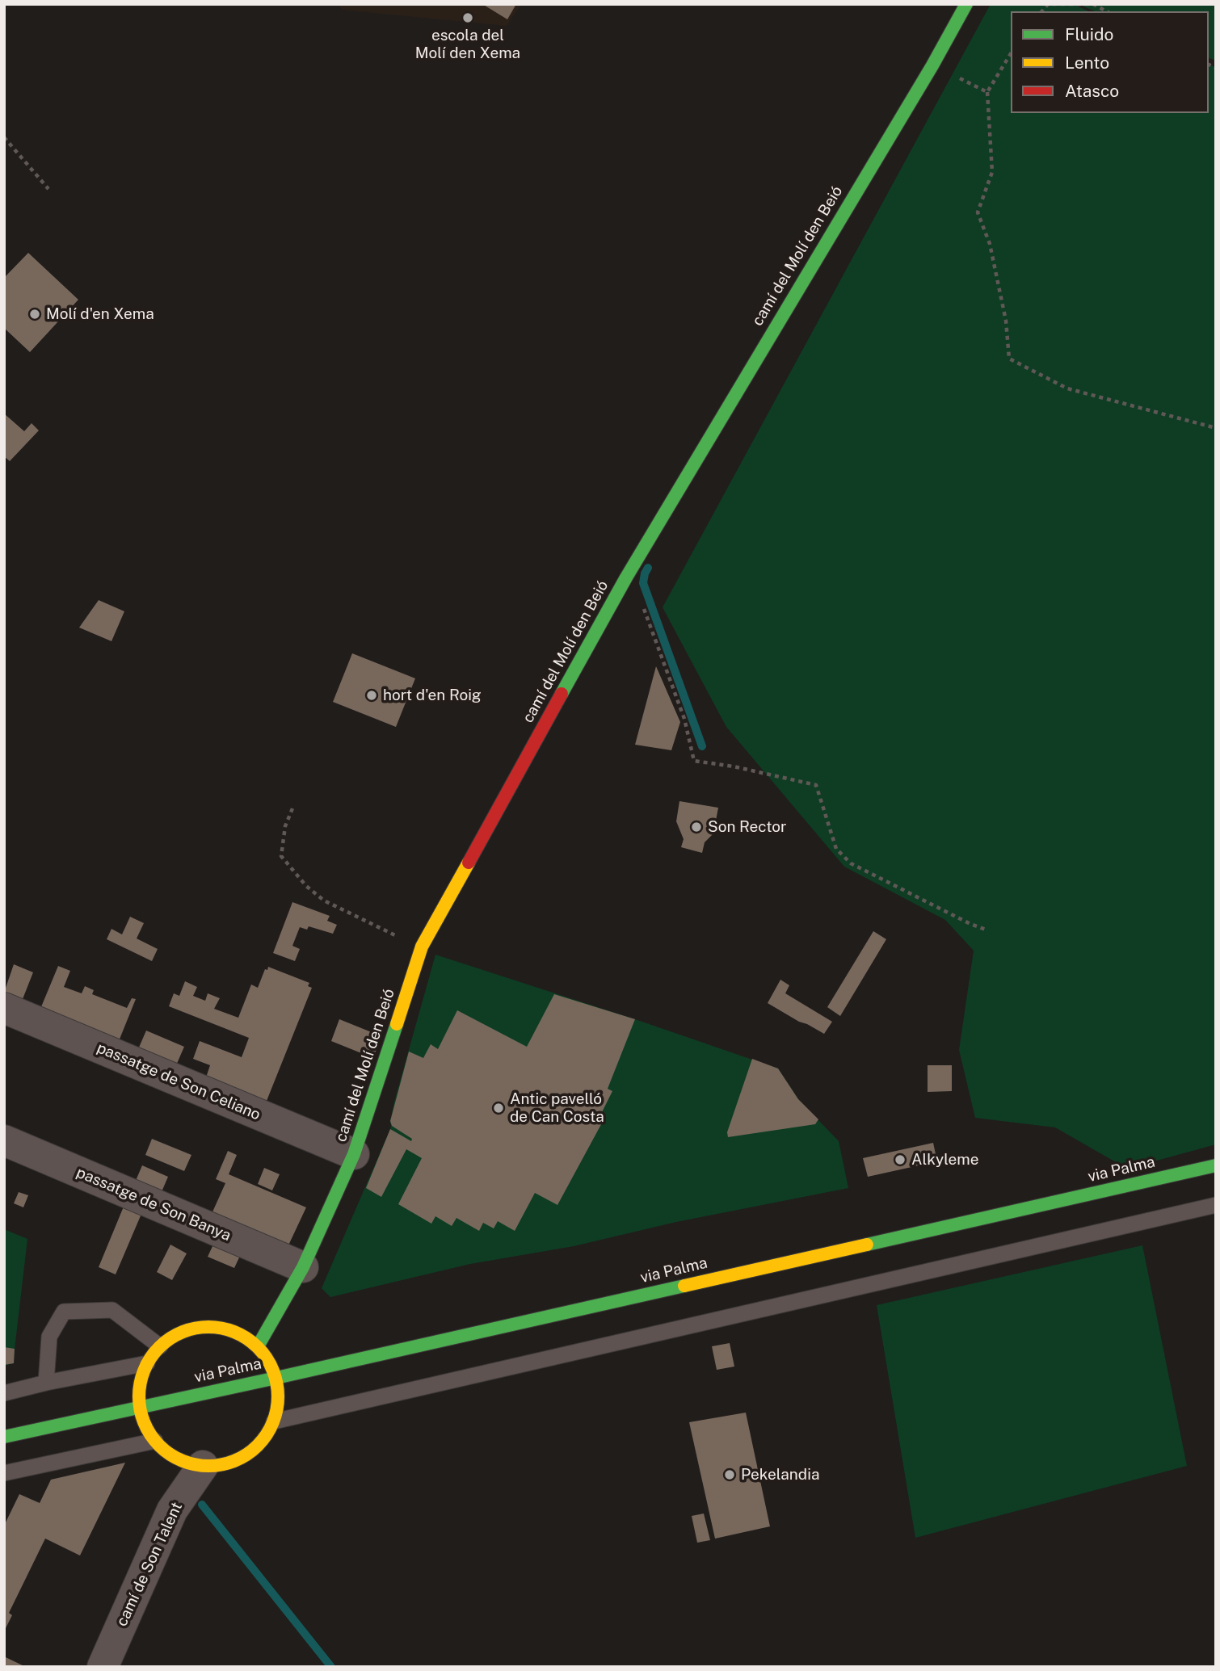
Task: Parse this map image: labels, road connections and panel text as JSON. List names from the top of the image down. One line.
{"streets":{"main road":["camí del Molí den Beió","via Palma"],"street":["passatge de Son Celiano","passatge de Son Banya","camí de Son Talent"]},"crossings":[["camí del Molí den Beió","passatge de Son Celiano"],["camí del Molí den Beió","passatge de Son Banya"]],"places":["escola del Molí den Xema","Molí d'en Xema","hort d'en Roig","Son Rector","Antic pavelló de Can Costa","Alkyleme","Pekelandia"],"legend":["Fluido","Lento","Atasco"]}
